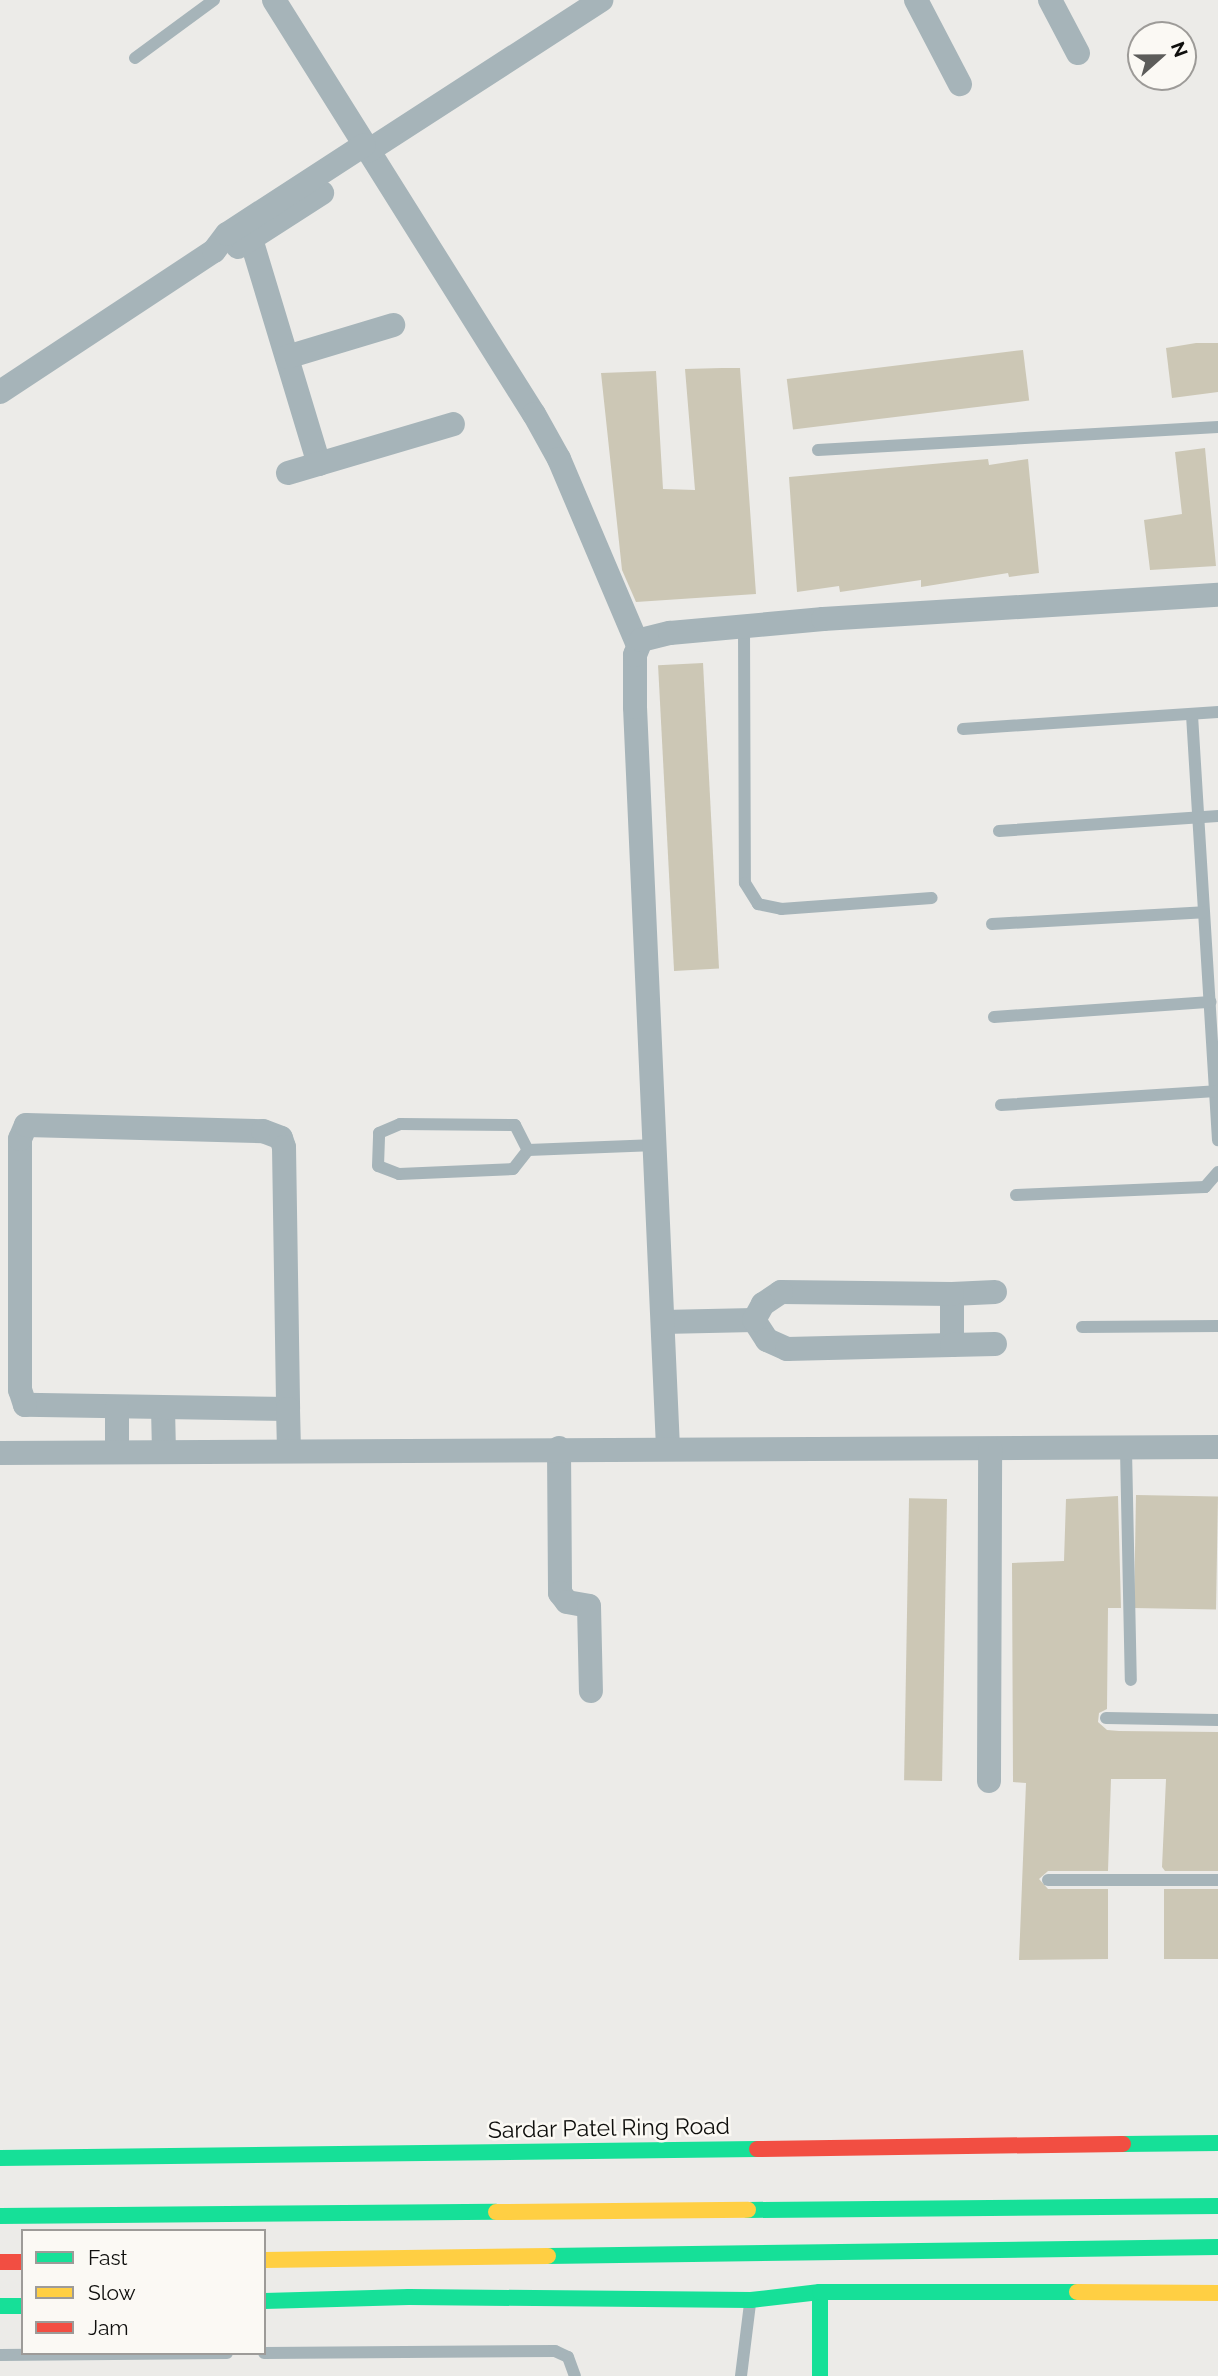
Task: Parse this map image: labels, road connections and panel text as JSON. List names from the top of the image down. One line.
{"streets":{"main road":["Sardar Patel Ring Road"]},"legend":["Fast","Slow","Jam"],"north":"right"}
